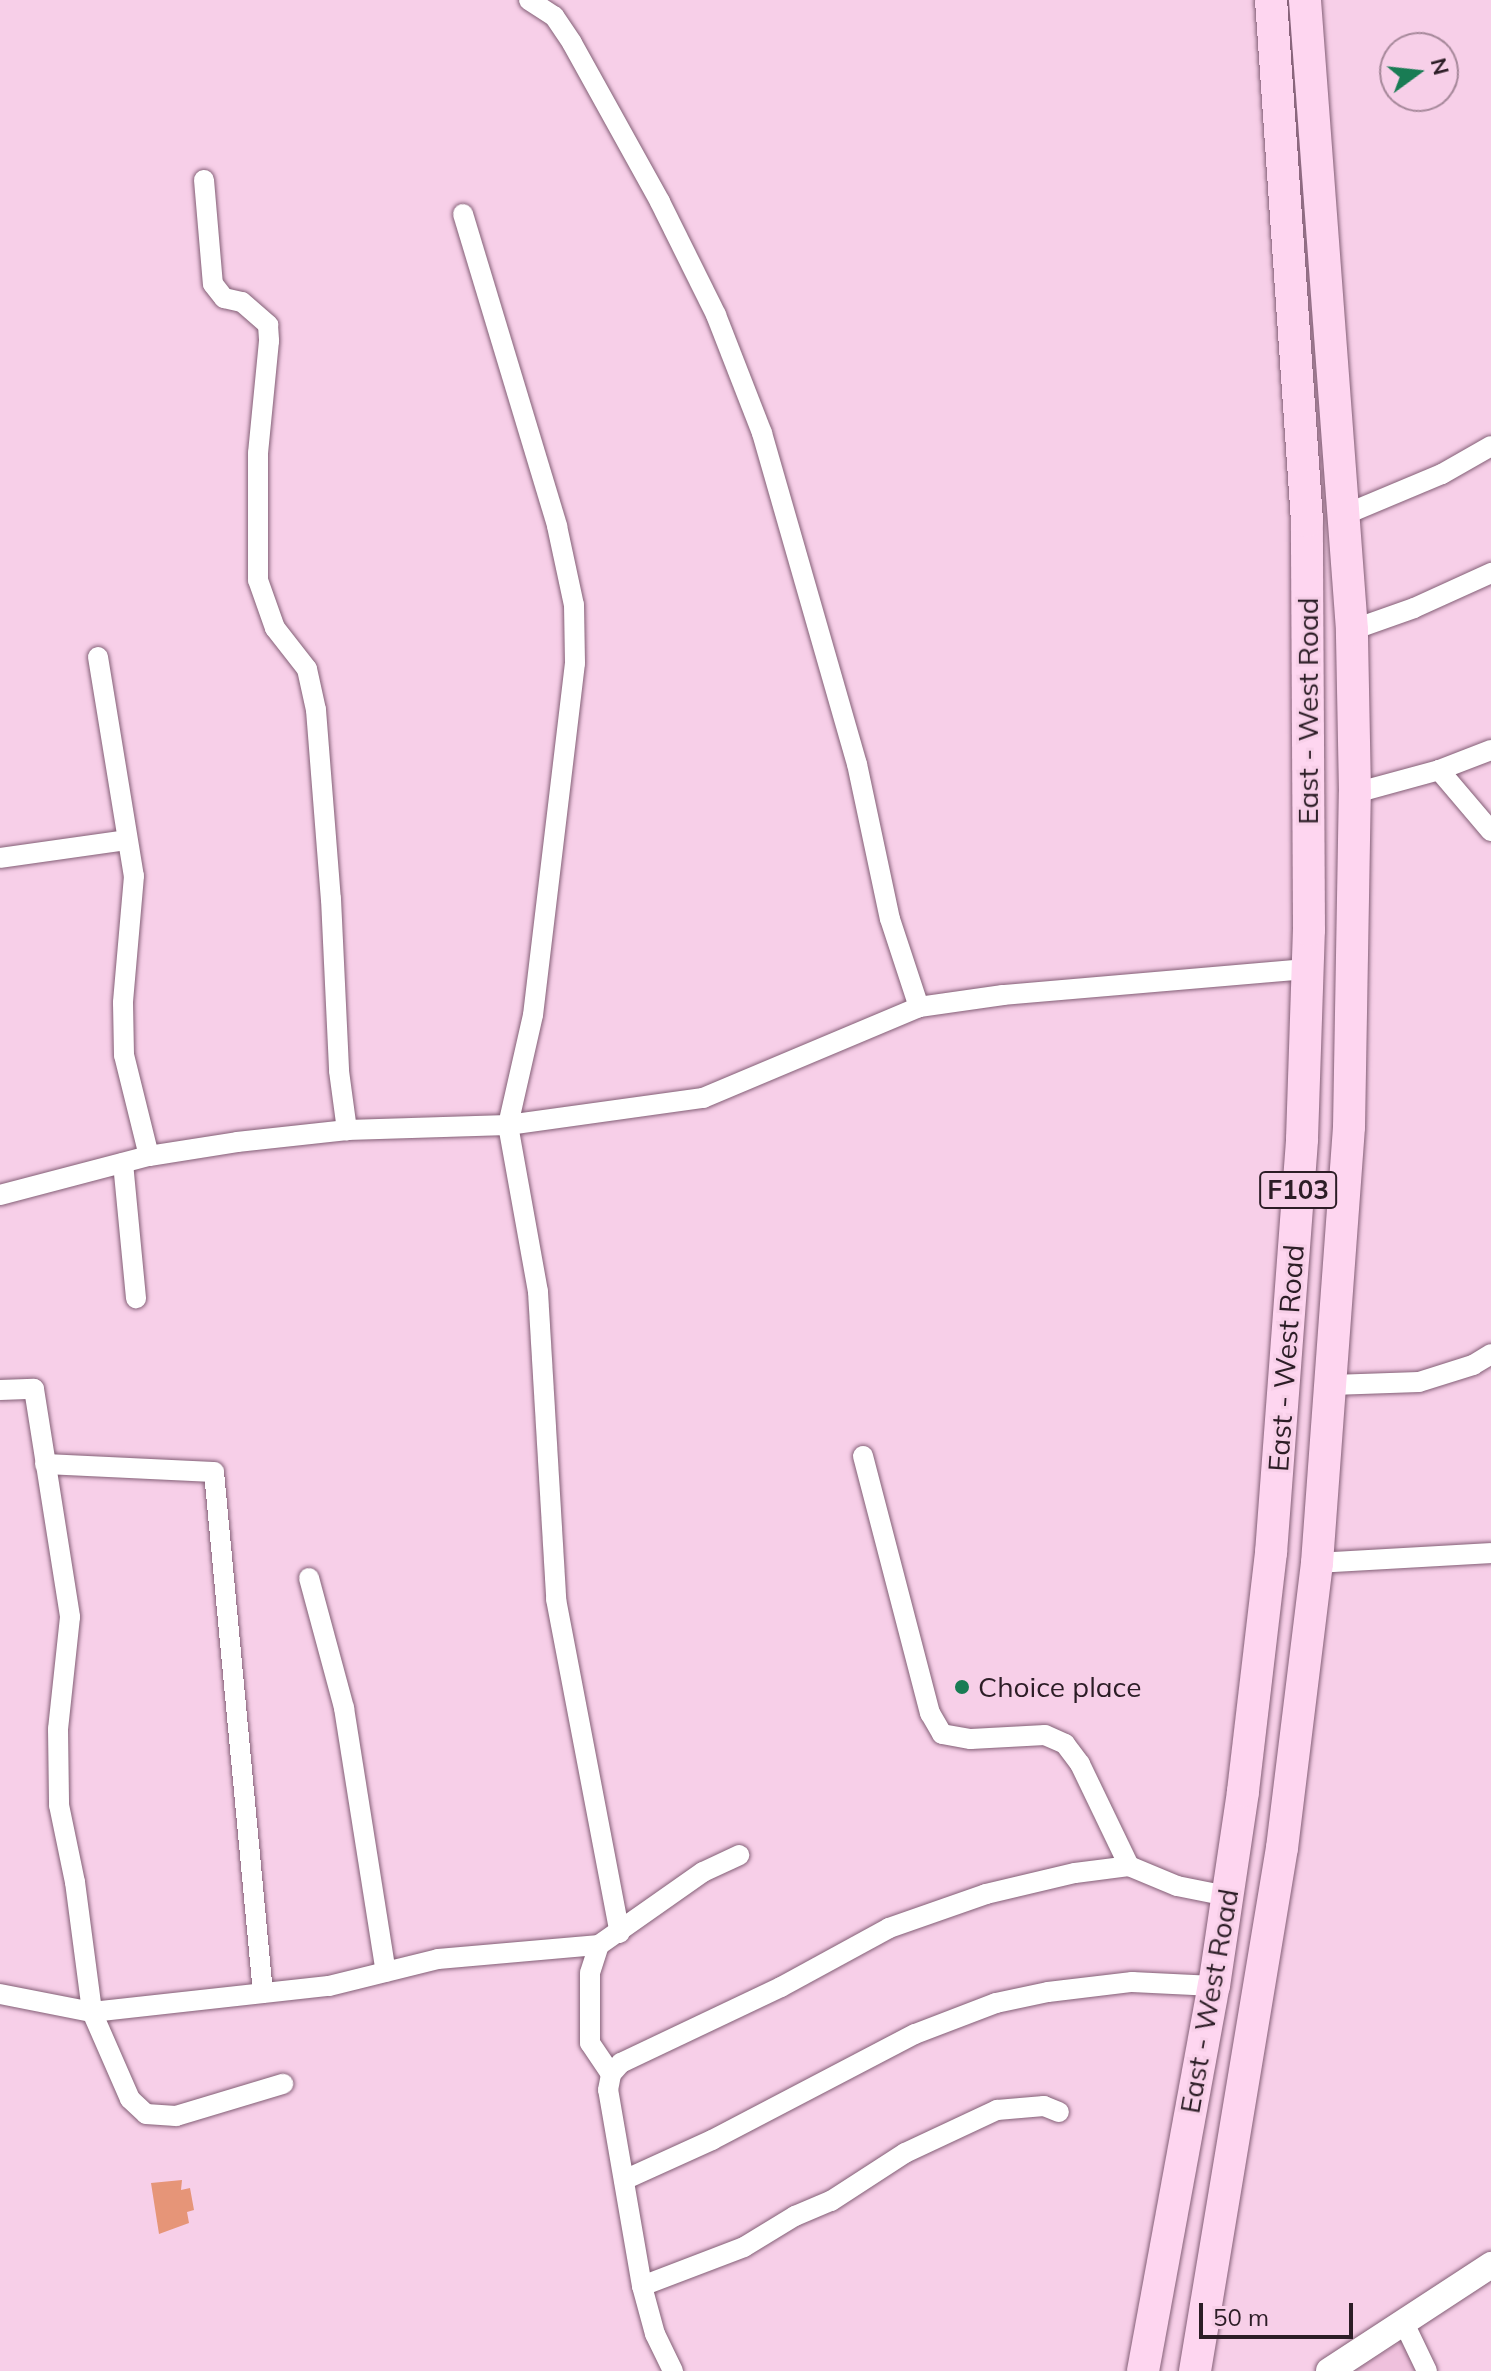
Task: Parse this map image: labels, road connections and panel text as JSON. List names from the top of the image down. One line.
{"streets":{"main road":["East - West Road","F103"]},"places":["Choice place"],"scale_bar":"50 m","north":"right"}
